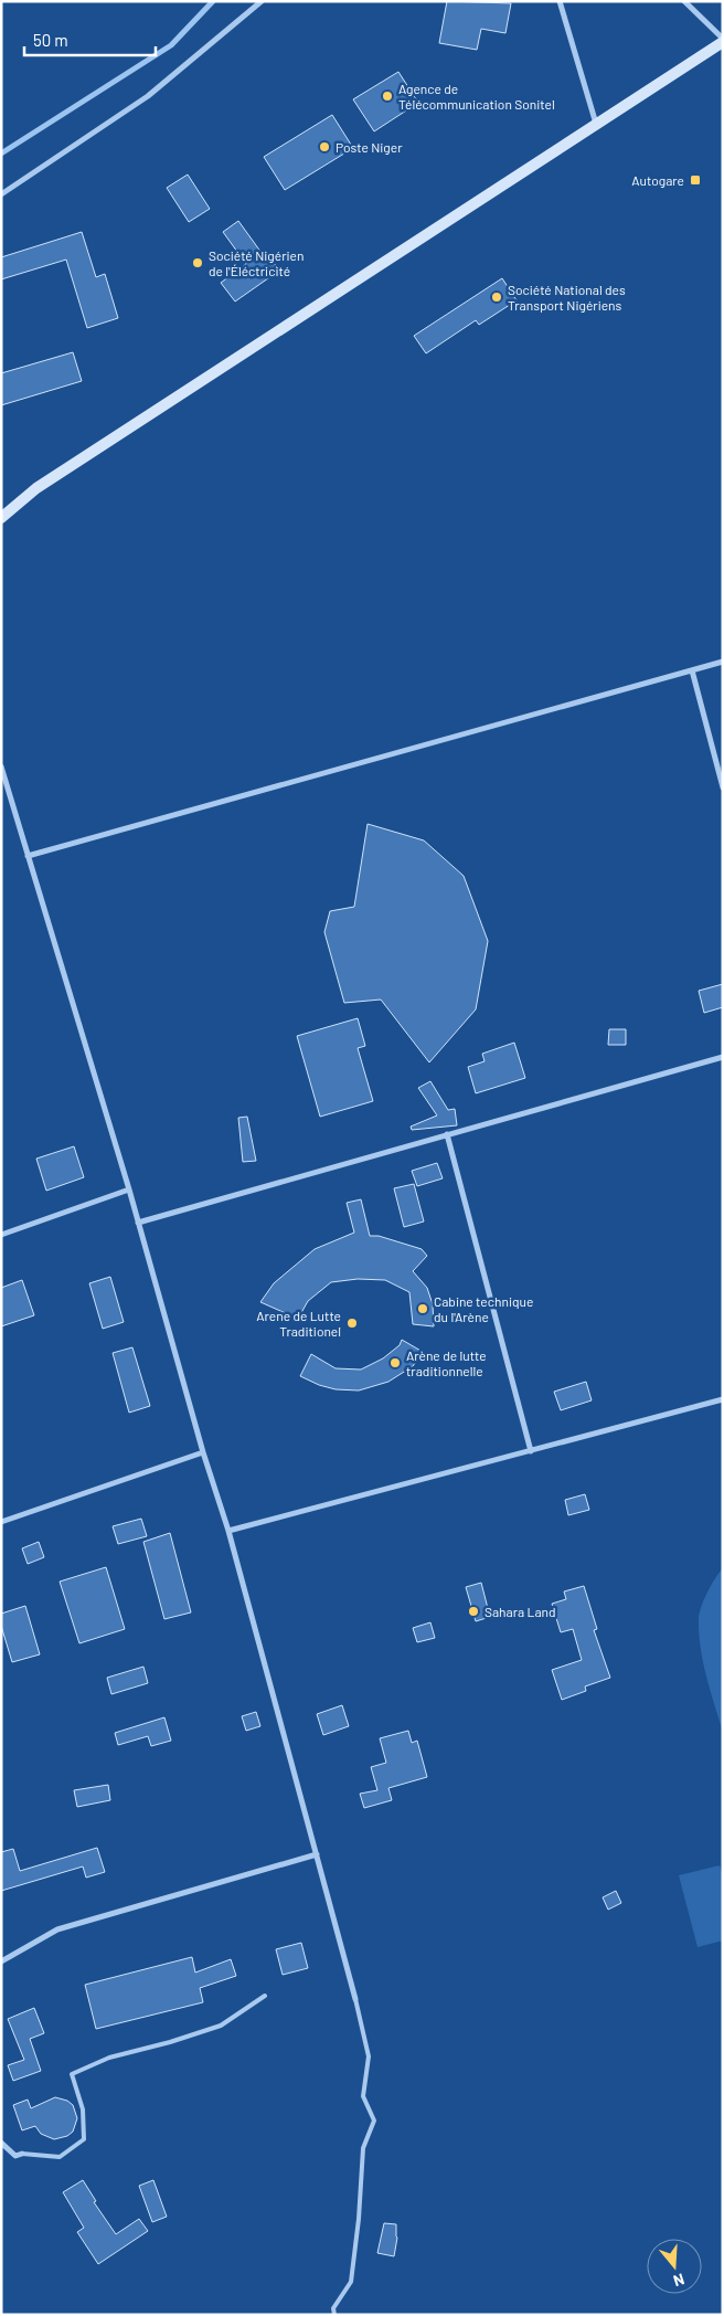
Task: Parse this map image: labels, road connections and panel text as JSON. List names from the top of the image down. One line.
{"places":{"other":["Agence de Télécommunication Sonitel","Poste Niger","Société Nigérien de l'Éléctricité","Société National des Transport Nigériens","Cabine technique du l'Arène","Arene de Lutte Traditionel","Arène de lutte traditionnelle","Sahara Land"],"transit":["Autogare"]},"scale_bar":"50 m","north":"bottom"}
